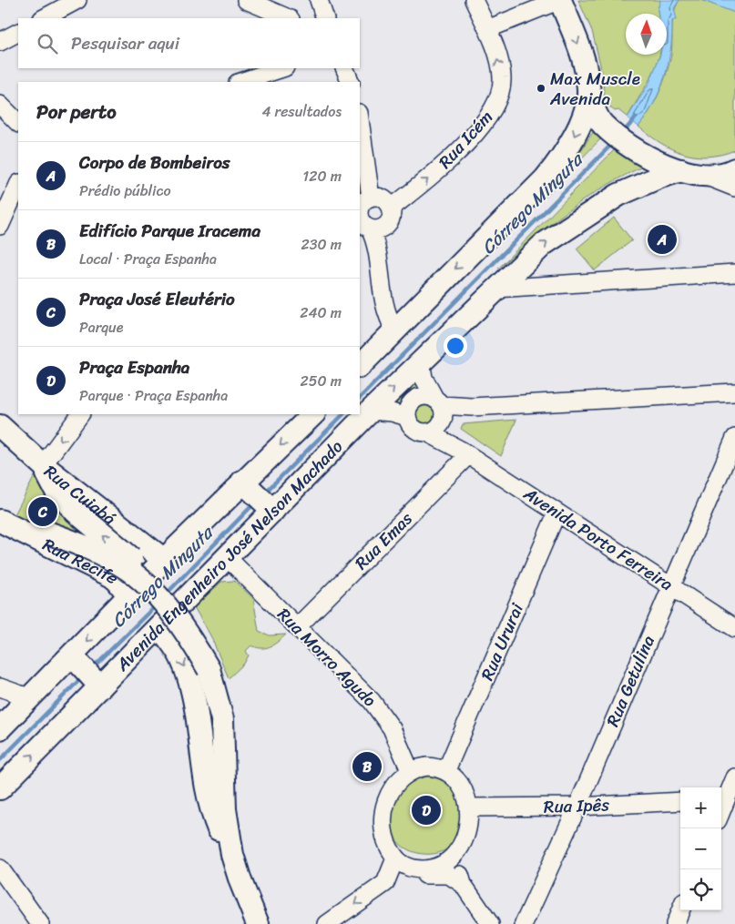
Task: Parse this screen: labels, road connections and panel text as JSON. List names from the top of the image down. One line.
{"streets":{"main road":["Rua Cuiabá","Avenida Engenheiro José Nelson Machado","Rua Recife"],"street":["Rua Icém","Avenida Porto Ferreira","Rua Emas","Rua Ururai","Rua Morro Agudo","Rua Getulina","Rua Ipês"]},"crossings":[["Rua Cuiabá","Avenida Engenheiro José Nelson Machado"],["Avenida Porto Ferreira","Rua Emas"],["Avenida Porto Ferreira","Rua Ururai"],["Avenida Porto Ferreira","Rua Getulina"],["Rua Emas","Rua Morro Agudo"],["Avenida Engenheiro José Nelson Machado","Rua Recife"],["Avenida Engenheiro José Nelson Machado","Rua Morro Agudo"],["Rua Ururai","Rua Morro Agudo"],["Rua Ururai","Rua Ipês"],["Rua Morro Agudo","Rua Ipês"],["Rua Getulina","Rua Ipês"]],"one_way":["Rua Icém"],"water":["Córrego Minguta"],"places":["Max Muscle Avenida"],"north":"top","page":{"search":"Pesquisar aqui","heading":["Por perto","4 resultados"],"list":[{"mark":"A","name":"Corpo de Bombeiros","note":"Prédio público","value":"120 m"},{"mark":"B","name":"Edifício Parque Iracema","note":"Local · Praça Espanha","value":"230 m"},{"mark":"C","name":"Praça José Eleutério","note":"Parque","value":"240 m"},{"mark":"D","name":"Praça Espanha","note":"Parque · Praça Espanha","value":"250 m"}],"pins":["A","C","B","D"],"map_buttons":["+","−"]}}
